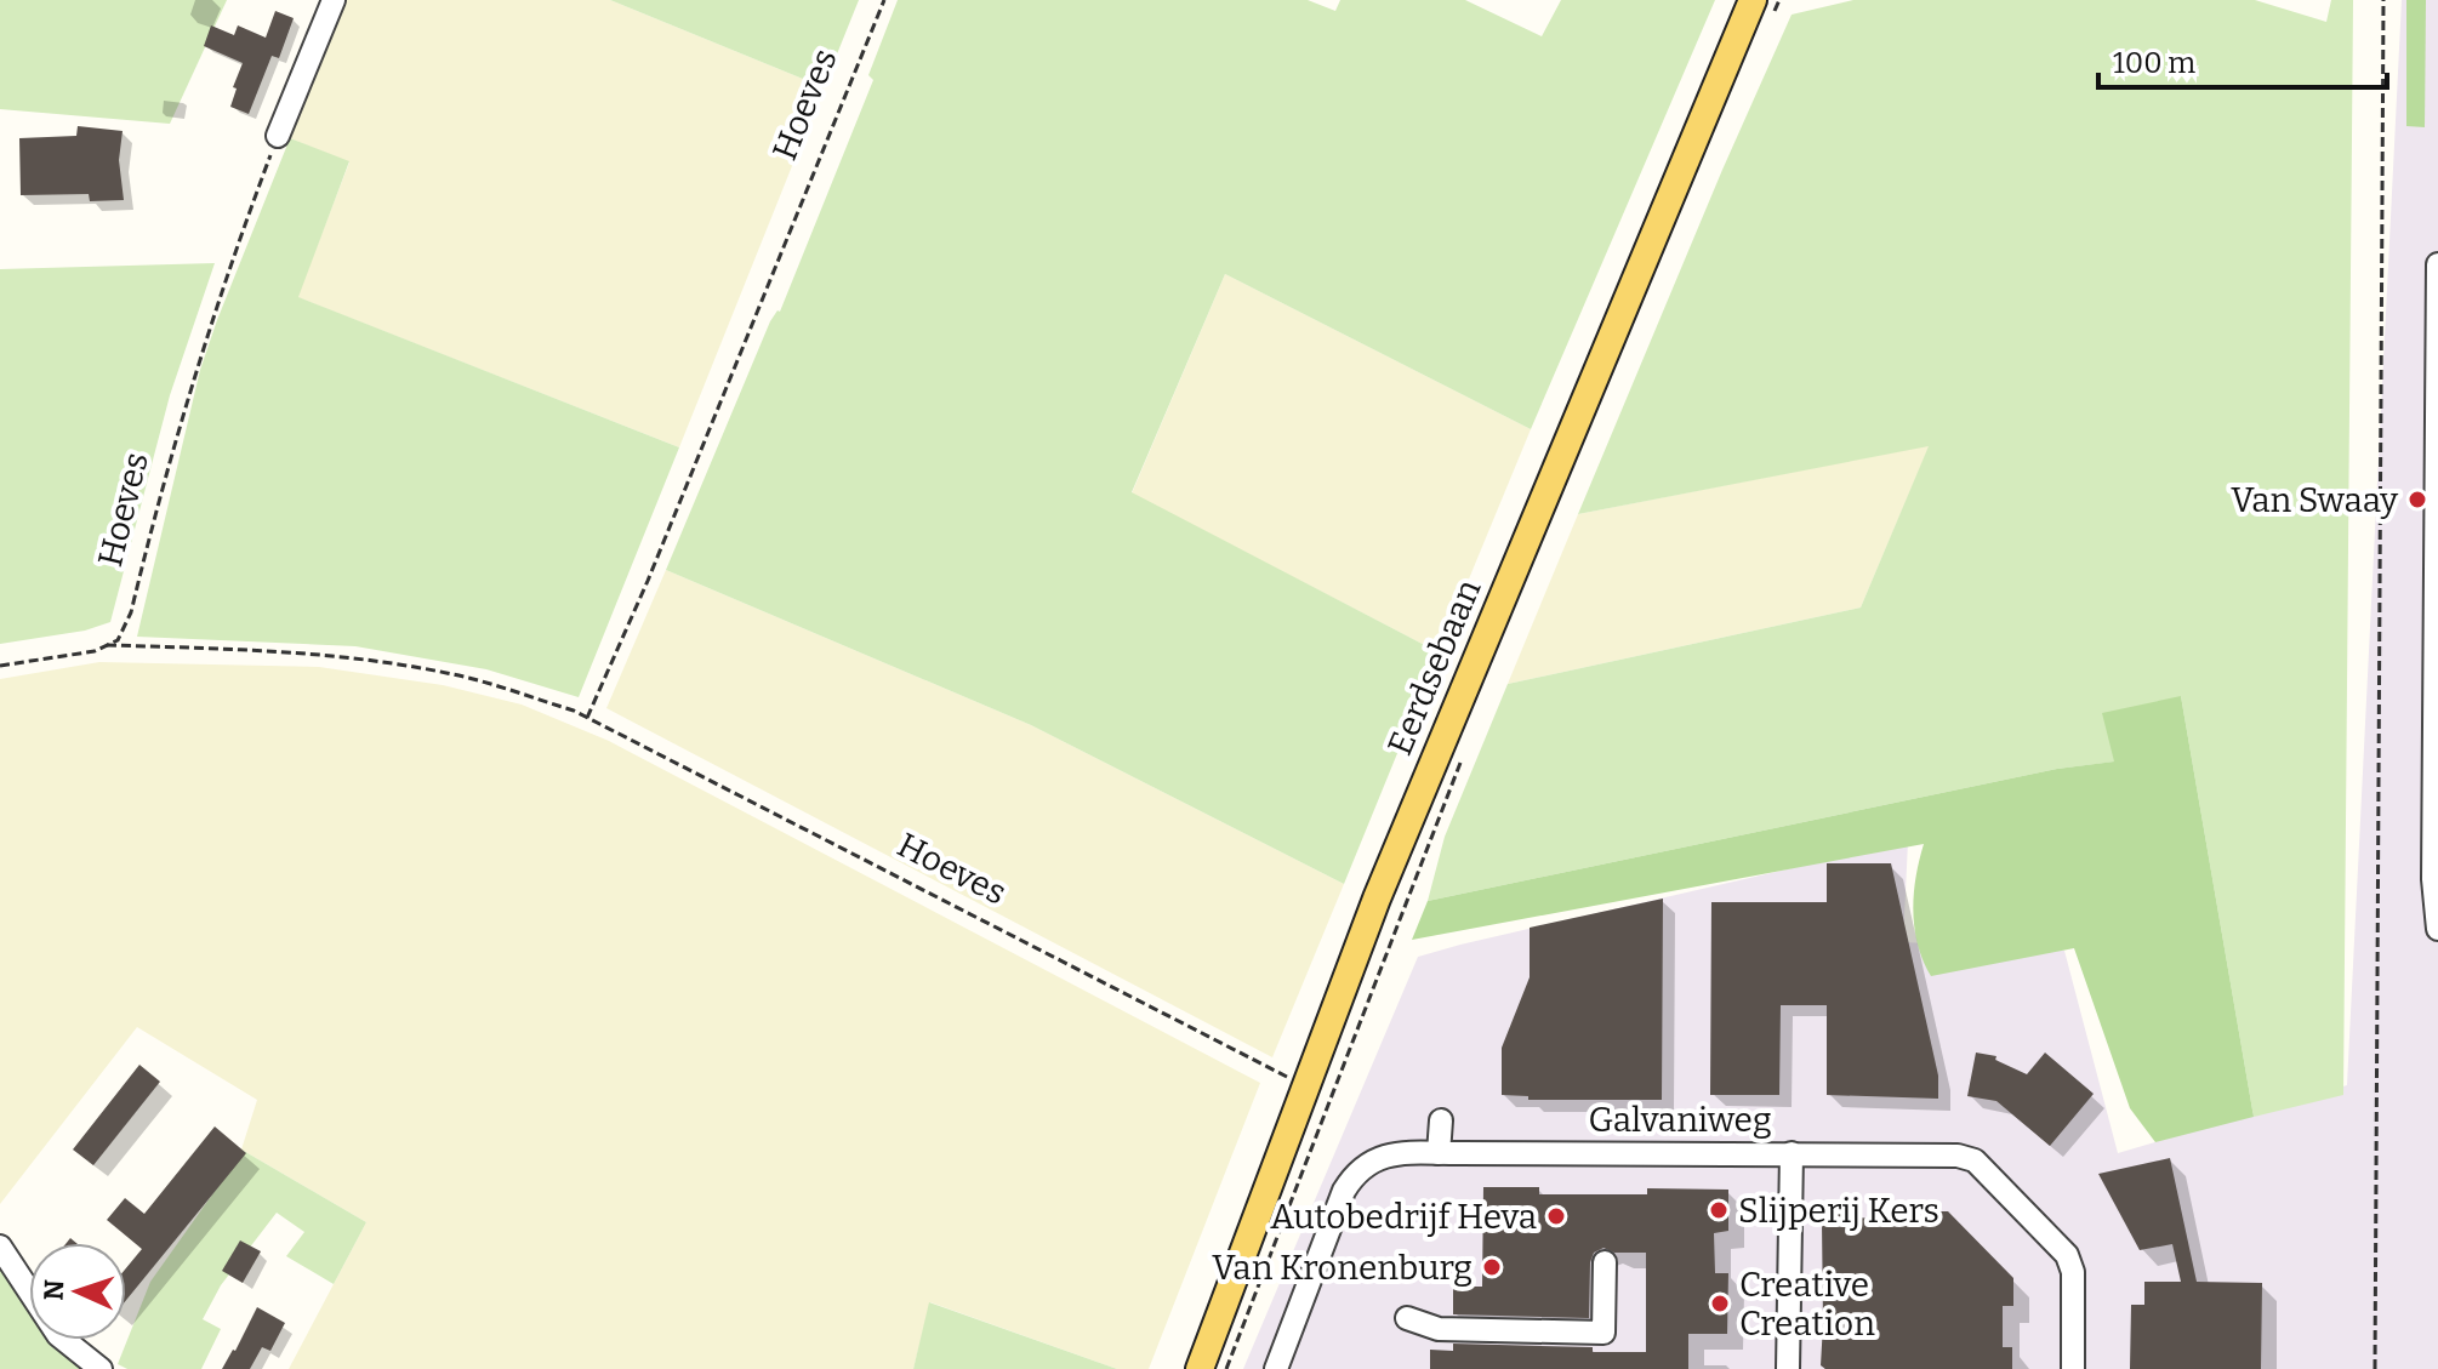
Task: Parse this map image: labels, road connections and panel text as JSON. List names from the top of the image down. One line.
{"streets":{"main road":["Eerdsebaan"],"street":["Galvaniweg"],"path":["Hoeves"]},"places":["Van Swaay","Slijperij Kers","Autobedrijf Heva","Van Kronenburg","Creative Creation"],"scale_bar":"100 m","north":"left"}
